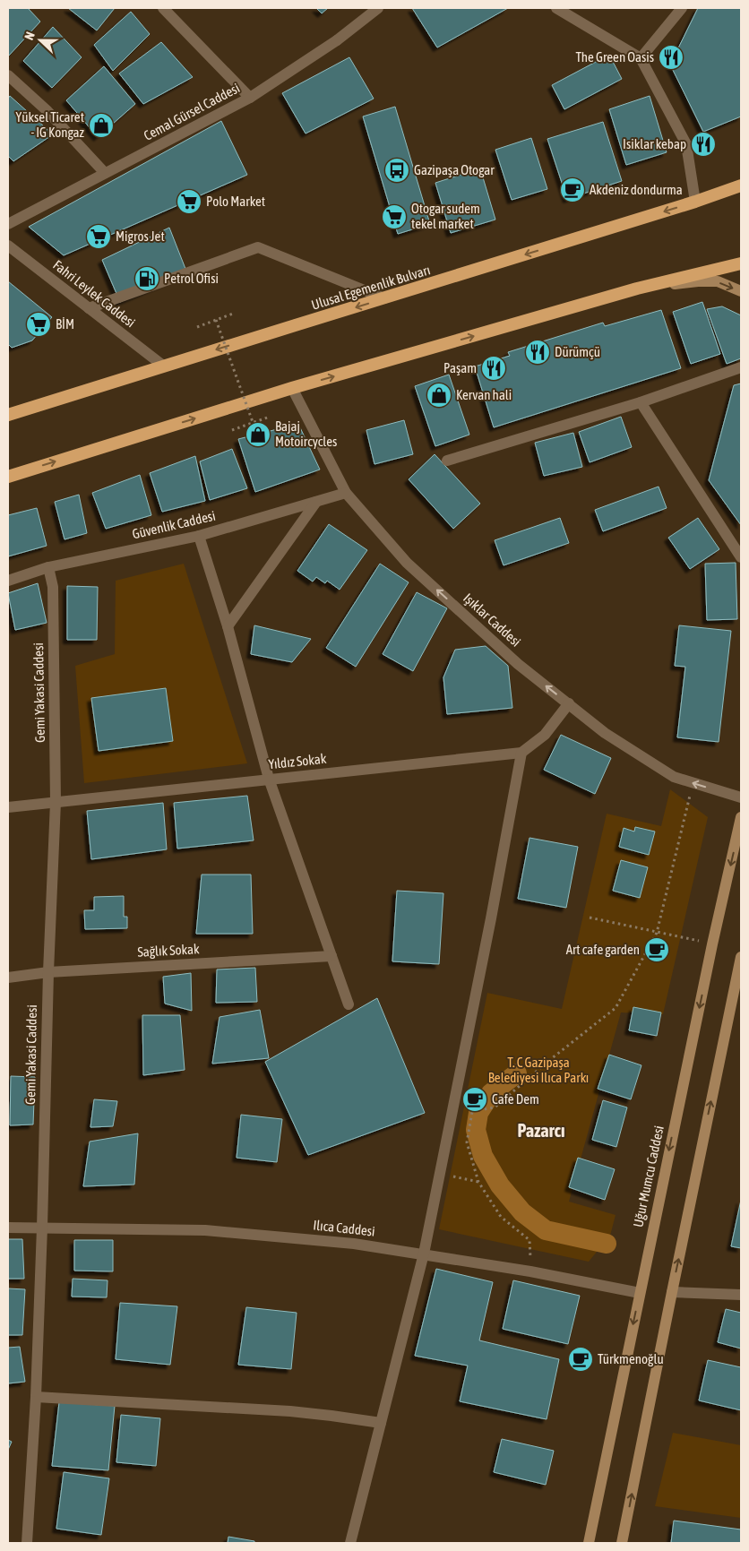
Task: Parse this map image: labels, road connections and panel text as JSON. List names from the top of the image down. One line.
{"streets":{"highway":["Ulusal Egemenlik Bulvarı"],"main road":["Uğur Mumcu Caddesi"],"street":["Cemal Gürsel Caddesi","Fahri Leylek Caddesi","Güvenlik Caddesi","Işıklar Caddesi","Gemi Yakasi Caddesi","Yıldız Sokak","Sağlık Sokak","Ilıca Caddesi"]},"crossings":[["Ulusal Egemenlik Bulvarı","Fahri Leylek Caddesi"],["Güvenlik Caddesi","Işıklar Caddesi"],["Güvenlik Caddesi","Gemi Yakasi Caddesi"],["Gemi Yakasi Caddesi","Yıldız Sokak"],["Gemi Yakasi Caddesi","Sağlık Sokak"],["Gemi Yakasi Caddesi","Ilıca Caddesi"],["Uğur Mumcu Caddesi","Ilıca Caddesi"]],"one_way":["Işıklar Caddesi"],"districts":["Pazarcı"],"parks":["T. C Gazipaşa Belediyesi Ilıca Parkı"],"places":{"restaurant":["The Green Oasis","Isiklar kebap","Dürümçü","Paşam"],"shop":["Yüksel Ticaret - IG Kongaz","Kervan hali","Bajaj Motoircycles"],"bus stop":["Gazipaşa Otogar"],"cafe":["Akdeniz dondurma","Art cafe garden","Cafe Dem","Türkmenoğlu"],"supermarket":["Polo Market","Otogar sudem tekel market","Migros Jet","BİM"],"fuel station":["Petrol Ofisi"]},"north":"left"}
